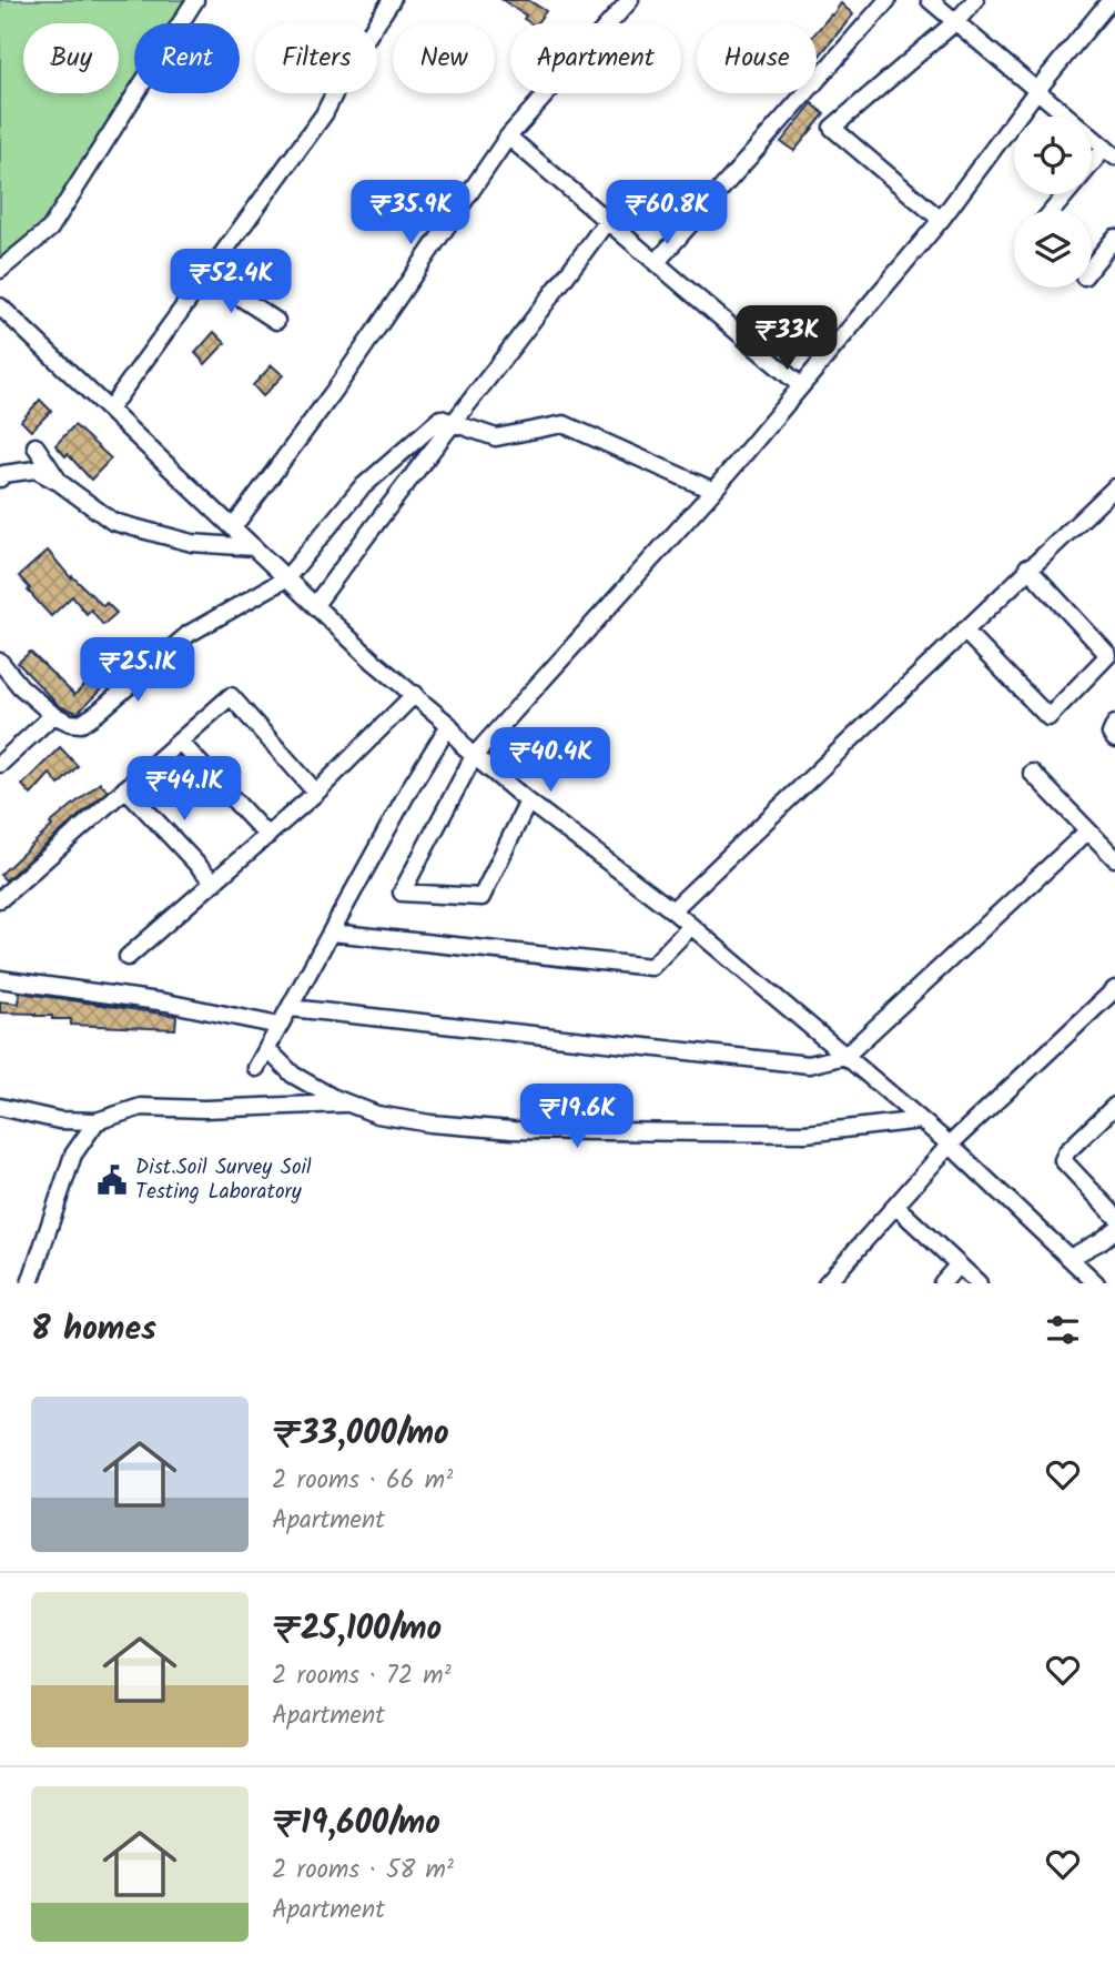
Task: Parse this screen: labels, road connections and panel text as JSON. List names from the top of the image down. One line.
{"places":{"public building":["Dist.Soil Survey Soil Testing Laboratory"]},"page":{"chip":["Buy","Rent","Filters","New","Apartment","House"],"price":["₹35.9K","₹60.8K","₹52.4K","₹33K","₹25.1K","₹40.4K","₹44.1K","₹19.6K"],"heading":"8 homes","list":[{"name":"₹33,000/mo","note":"2 rooms · 66 m² · Apartment"},{"name":"₹25,100/mo","note":"2 rooms · 72 m² · Apartment"},{"name":"₹19,600/mo","note":"2 rooms · 58 m² · Apartment"}]}}
